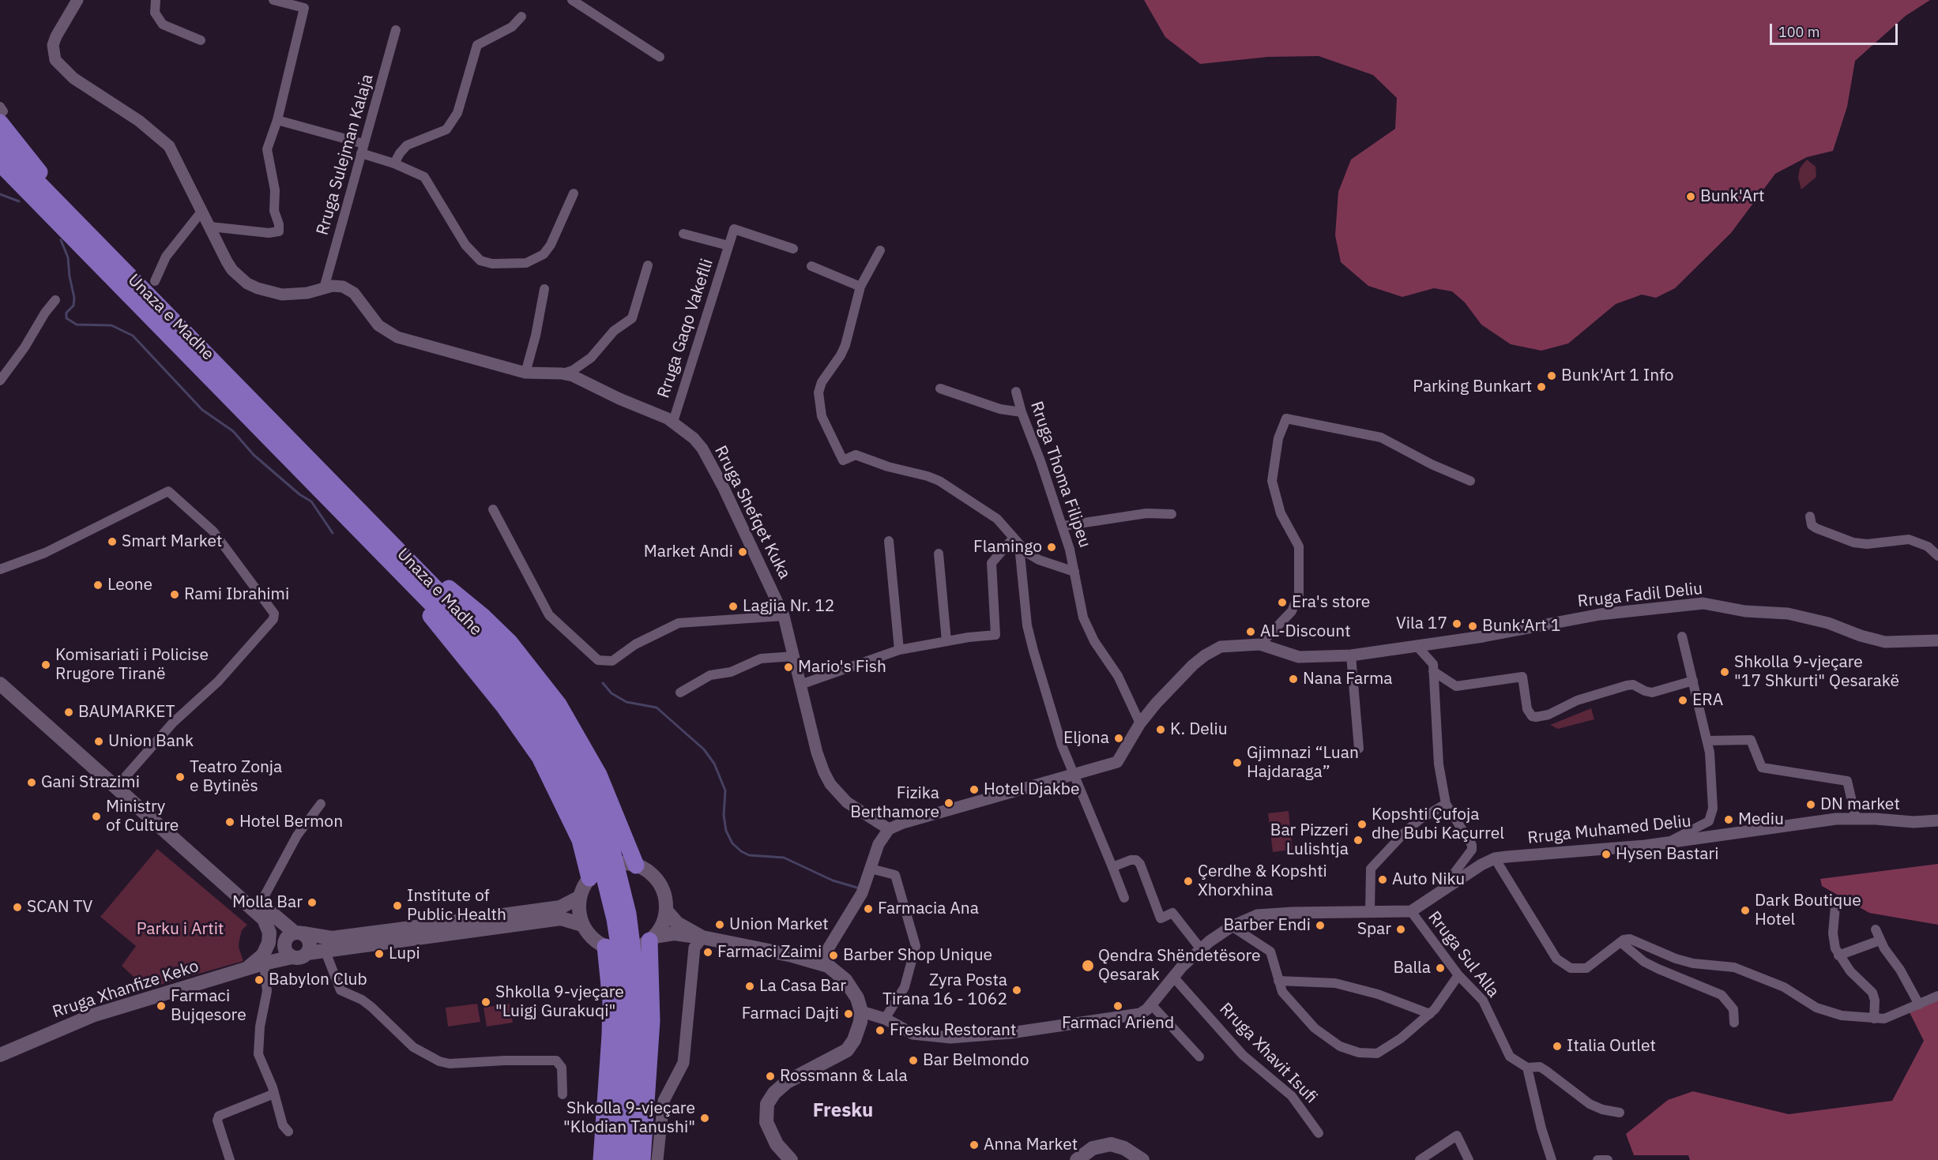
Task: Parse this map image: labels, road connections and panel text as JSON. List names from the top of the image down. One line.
{"streets":{"highway":["Unaza e Madhe"],"main road":["Rruga Xhanfize Keko"],"street":["Rruga Sulejman Kalaja","Rruga Gaqo Vakeflli","Rruga Thoma Filipeu","Rruga Shefqet Kuka","Rruga Fadil Deliu","Rruga Muhamed Deliu","Rruga Sul Alla","Rruga Xhavit Isufi"]},"crossings":[["Rruga Sulejman Kalaja","Rruga Shefqet Kuka"],["Rruga Gaqo Vakeflli","Rruga Shefqet Kuka"],["Rruga Thoma Filipeu","Rruga Fadil Deliu"],["Rruga Shefqet Kuka","Rruga Fadil Deliu"],["Rruga Muhamed Deliu","Rruga Sul Alla"]],"districts":["Fresku"],"parks":["Parku i Artit"],"places":["Bunk'Art","Bunk'Art 1 Info","Parking Bunkart","Smart Market","Flamingo","Market Andi","Leone","Rami Ibrahimi","Era's store","Lagjia Nr. 12","Vila 17","Bunk‘Art 1","AL-Discount","Komisariati i Policise Rrugore Tiranë","Mario's Fish","Shkolla 9-vjeçare \"17 Shkurti\" Qesarakë","Nana Farma","ERA","BAUMARKET","K. Deliu","Eljona","Union Bank","Gjimnazi “Luan Hajdaraga”","Teatro Zonja e Bytinës","Gani Strazimi","Hotel Djakbe","Fizika Berthamore","DN market","Ministry of Culture","Mediu","Hotel Bermon","Kopshti Çufoja dhe Bubi Kaçurrel","Bar Pizzeri Lulishtja","Hysen Bastari","Auto Niku","Çerdhe & Kopshti Xhorxhina","Molla Bar","Institute of Public Health","SCAN TV","Farmacia Ana","Dark Boutique Hotel","Union Market","Barber Endi","Spar","Farmaci Zaimi","Lupi","Barber Shop Unique","Qendra Shëndetësore Qesarak","Balla","Babylon Club","La Casa Bar","Zyra Posta Tirana 16 - 1062","Shkolla 9-vjeçare \"Luigj Gurakuqi\"","Farmaci Bujqesore","Farmaci Ariend","Farmaci Dajti","Fresku Restorant","Italia Outlet","Bar Belmondo","Rossmann & Lala","Shkolla 9-vjeçare \"Klodian Tanushi\"","Anna Market"],"scale_bar":"100 m"}
